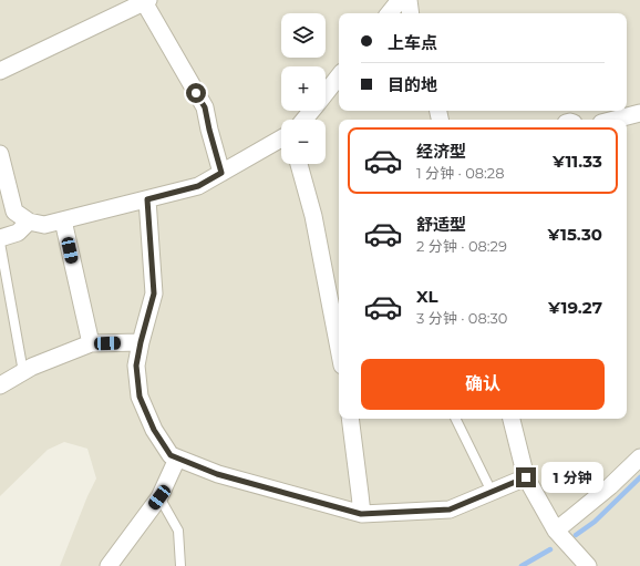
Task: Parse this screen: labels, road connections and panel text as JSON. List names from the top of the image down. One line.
{"page":{"map_buttons":["+","−"],"banner":["上车点","目的地"],"list":[{"name":"经济型","note":"1 分钟 · 08:28","value":"¥11.33"},{"name":"舒适型","note":"2 分钟 · 08:29","value":"¥15.30"},{"name":"XL","note":"3 分钟 · 08:30","value":"¥19.27"}],"buttons":"确认","bubble":"1 分钟"}}
